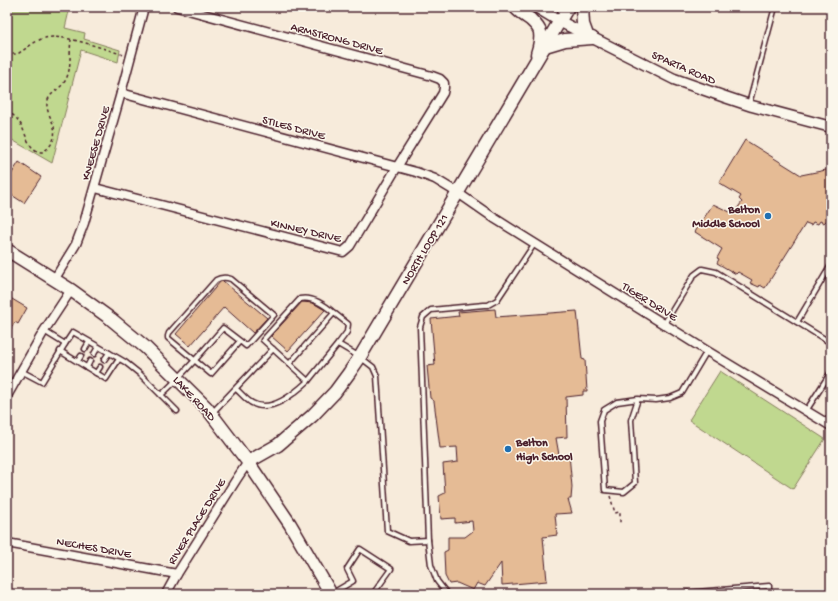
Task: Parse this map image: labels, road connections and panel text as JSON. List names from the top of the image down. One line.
{"streets":{"main road":["NORTH LOOP 121","LAKE ROAD"],"street":["ARMSTRONG DRIVE","SPARTA ROAD","STILES DRIVE","KNEESE DRIVE","KINNEY DRIVE","TIGER DRIVE","RIVER PLACE DRIVE","NECHES DRIVE"]},"crossings":[["ARMSTRONG DRIVE","KINNEY DRIVE"],["SPARTA ROAD","NORTH LOOP 121"],["STILES DRIVE","KNEESE DRIVE"],["STILES DRIVE","KINNEY DRIVE"],["STILES DRIVE","NORTH LOOP 121"],["STILES DRIVE","TIGER DRIVE"],["KNEESE DRIVE","KINNEY DRIVE"],["KNEESE DRIVE","LAKE ROAD"],["NORTH LOOP 121","TIGER DRIVE"],["NORTH LOOP 121","LAKE ROAD"],["NORTH LOOP 121","RIVER PLACE DRIVE"],["LAKE ROAD","RIVER PLACE DRIVE"],["RIVER PLACE DRIVE","NECHES DRIVE"]],"places":["Belton Middle School","Belton High School"]}
